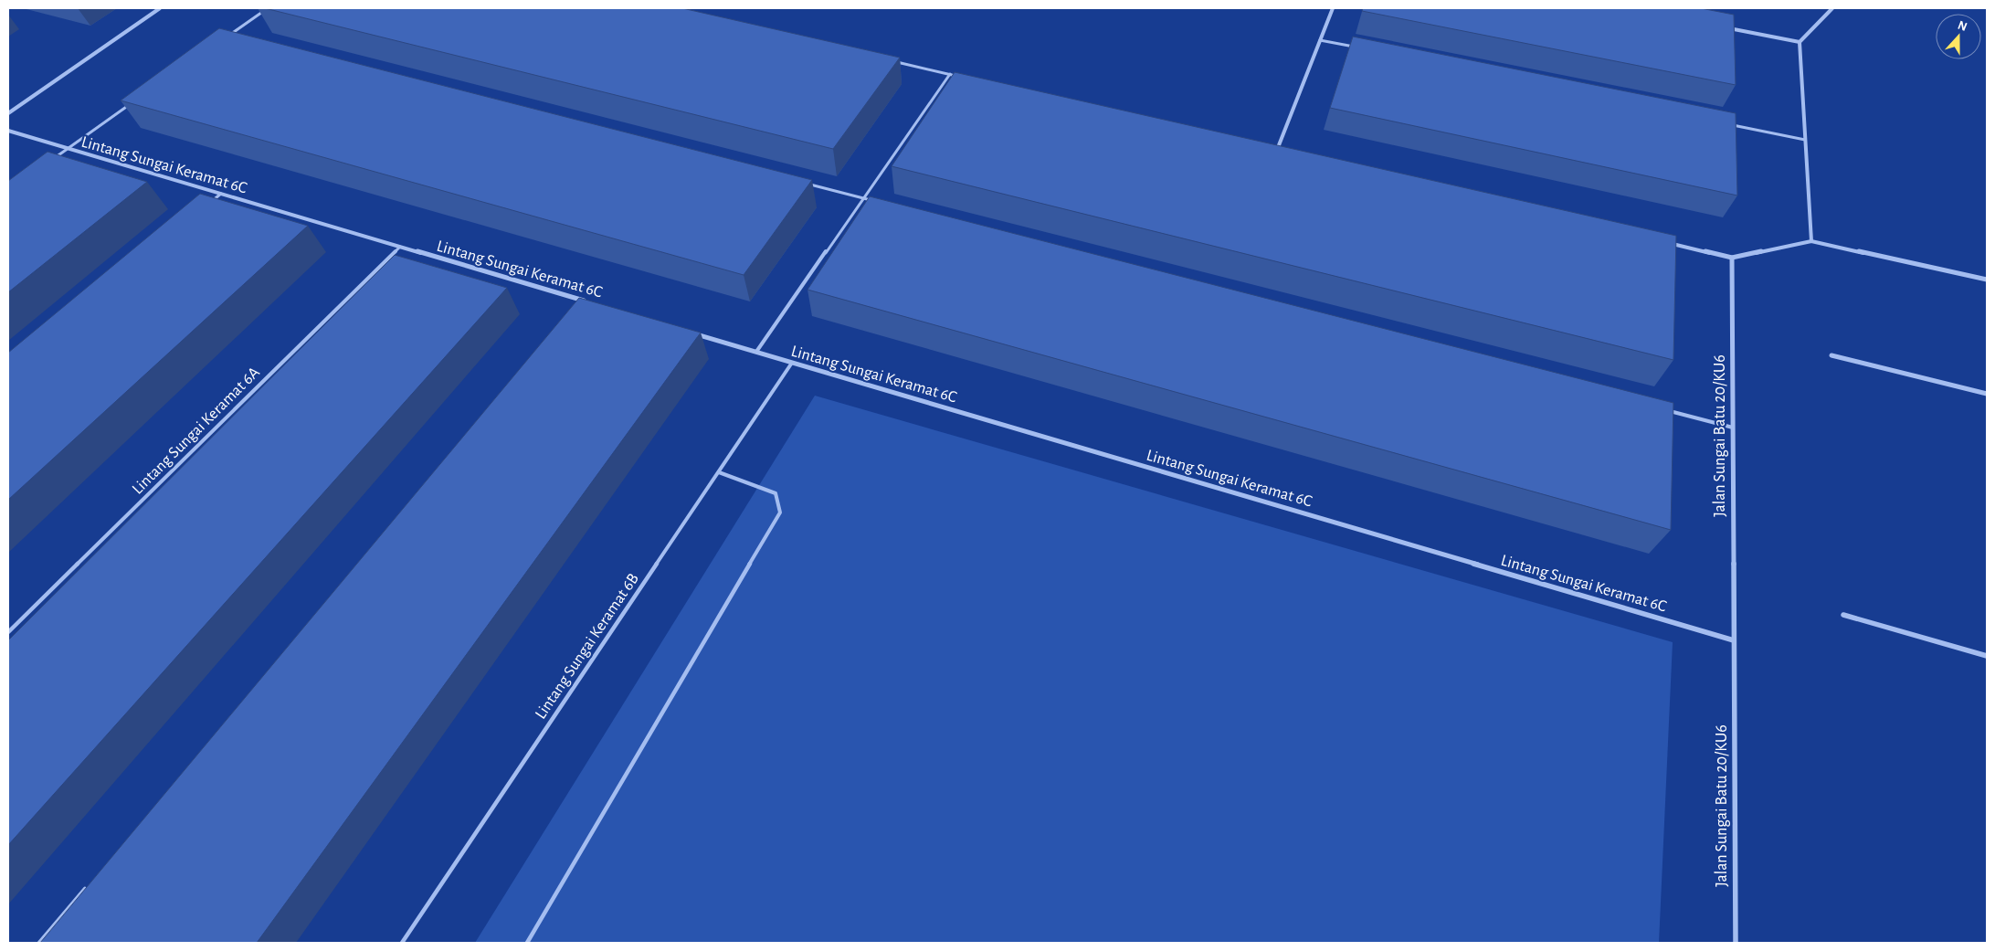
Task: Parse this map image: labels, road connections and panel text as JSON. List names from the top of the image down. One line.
{"streets":{"street":["Lintang Sungai Keramat 6C","Jalan Sungai Batu 20/KU6"],"lane":["Lintang Sungai Keramat 6A","Lintang Sungai Keramat 6B"]},"crossings":[["Lintang Sungai Keramat 6C","Lintang Sungai Keramat 6A"],["Lintang Sungai Keramat 6C","Jalan Sungai Batu 20/KU6"],["Lintang Sungai Keramat 6C","Lintang Sungai Keramat 6B"]],"north":"top"}
